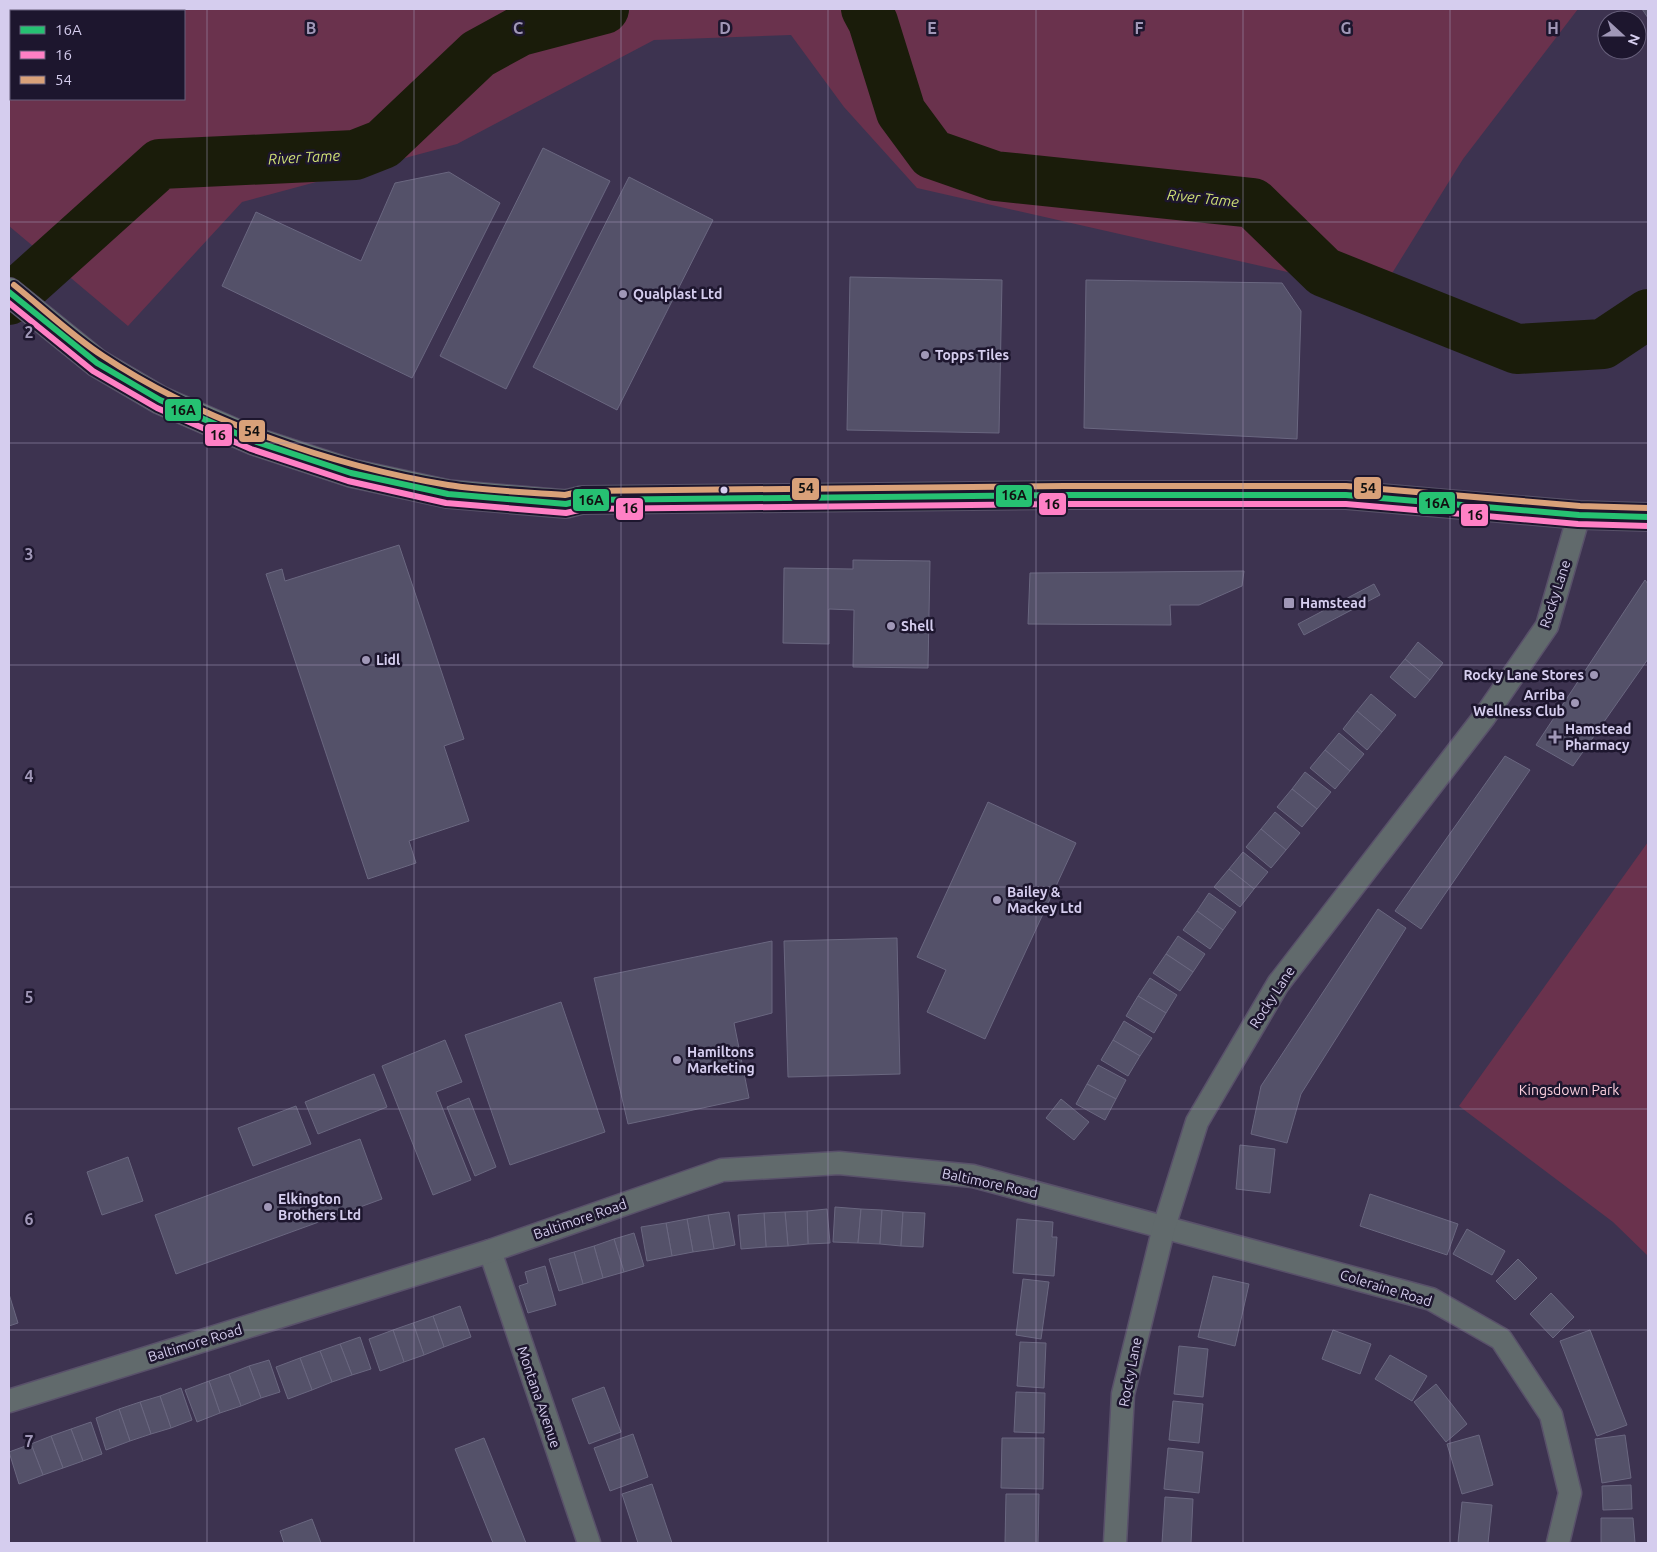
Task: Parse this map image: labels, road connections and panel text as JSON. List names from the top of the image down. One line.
{"streets":{"street":["Rocky Lane","Baltimore Road","Coleraine Road","Montana Avenue"]},"crossings":[["Rocky Lane","Baltimore Road"],["Rocky Lane","Coleraine Road"],["Baltimore Road","Coleraine Road"],["Baltimore Road","Montana Avenue"]],"water":["River Tame"],"parks":["Kingsdown Park"],"places":{"other":["Qualplast Ltd","Topps Tiles","Shell","Lidl","Rocky Lane Stores","Arriba Wellness Club","Bailey & Mackey Ltd","Hamiltons Marketing","Elkington Brothers Ltd"],"transit":["Hamstead"],"health":["Hamstead Pharmacy"]},"lines":["transit line 54","transit line 16A","transit line 16"],"legend":["16A","16","54"],"north":"right","grid":{"columns":["B","C","D","E","F","G","H"],"rows":["2","3","4","5","6","7"]}}
